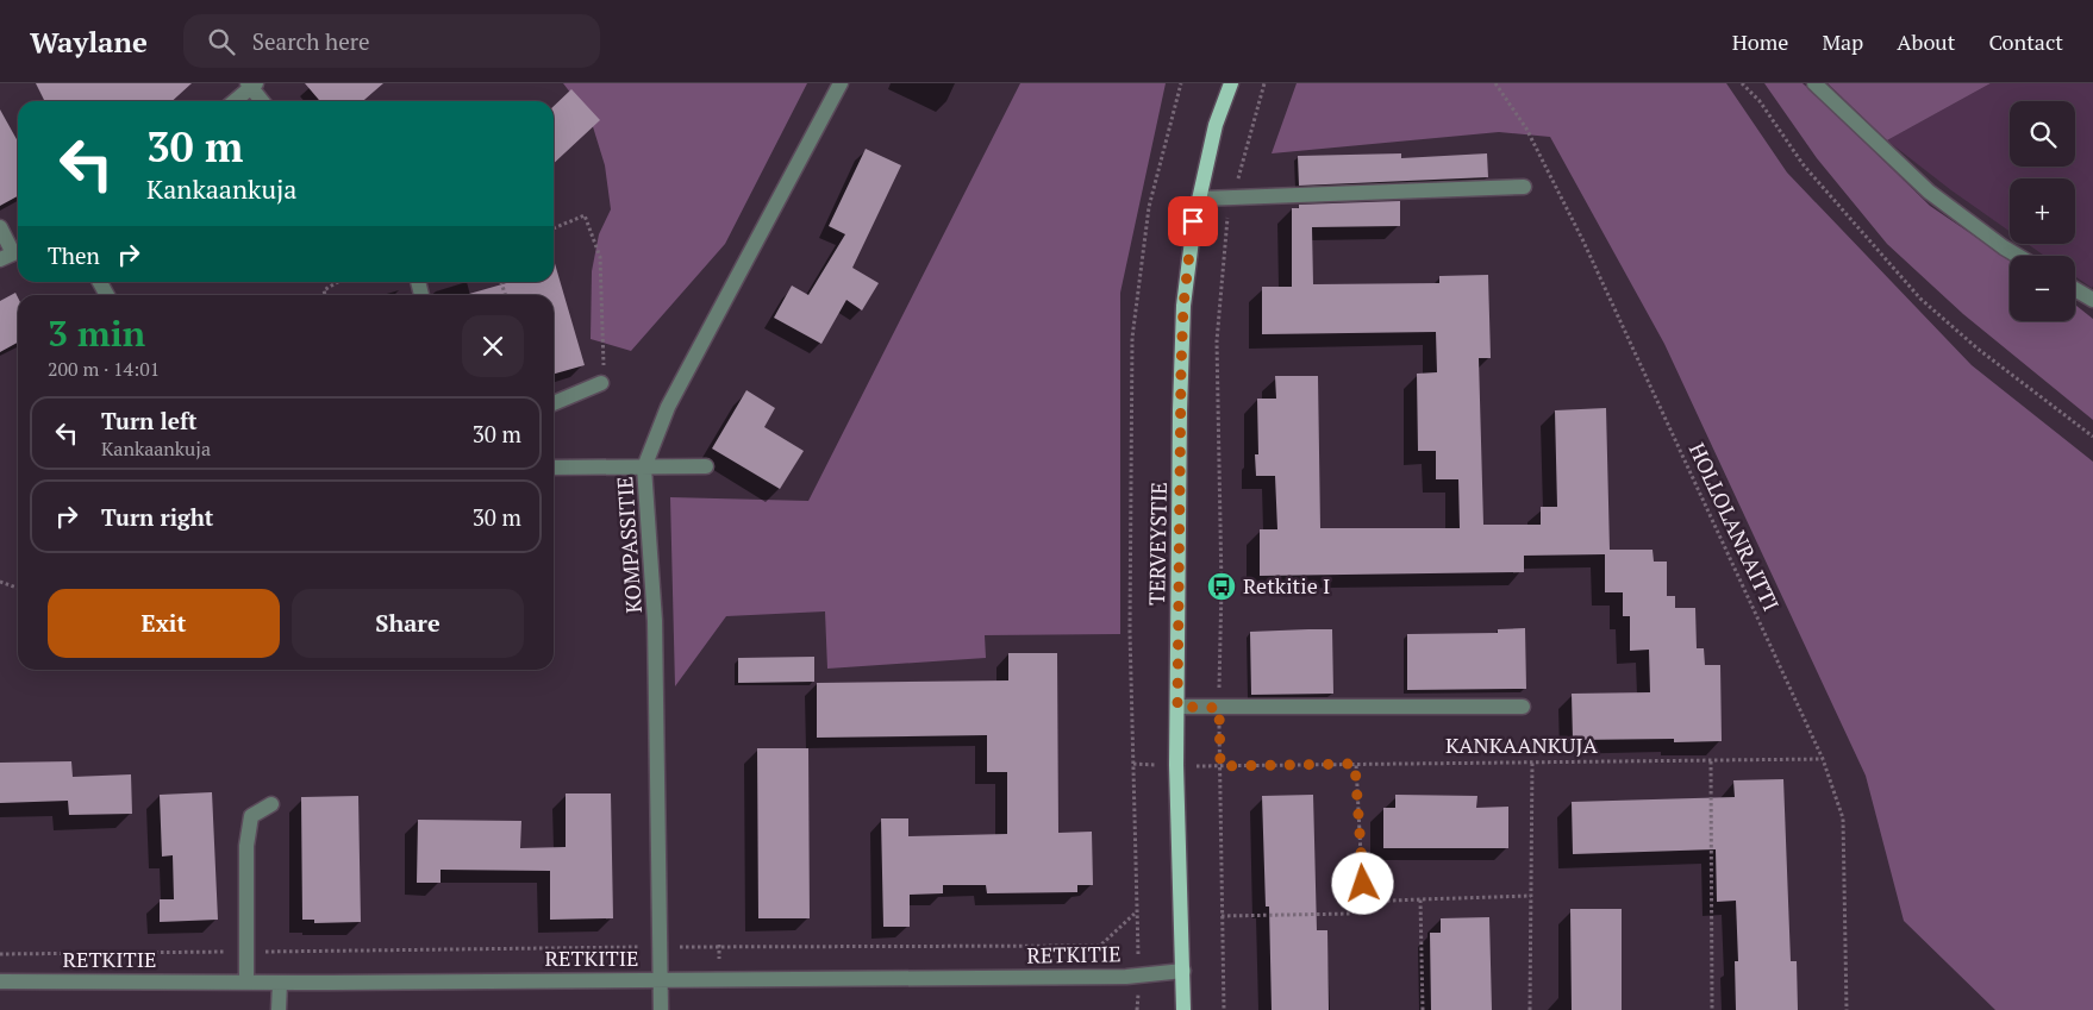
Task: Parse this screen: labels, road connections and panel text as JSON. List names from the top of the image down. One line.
{"streets":{"main road":["TERVEYSTIE"],"street":["KOMPASSITIE","RETKITIE"],"path":["HOLLOLANRAITTI","KANKAANKUJA"]},"crossings":[["HOLLOLANRAITTI","KANKAANKUJA"],["TERVEYSTIE","RETKITIE"],["KOMPASSITIE","RETKITIE"]],"places":{"bus stop":["Retkitie I"]},"page":{"header":"Waylane","search":"Search here","nav":["Home","Map","About","Contact"],"map_buttons":["+","−"],"turn":["30 m","Kankaankuja"],"then":"Then","heading":["3 min","200 m · 14:01"],"list":[{"name":"Turn left","note":"Kankaankuja","value":"30 m"},{"name":"Turn right","value":"30 m"}],"buttons":["Exit","Share"]}}
